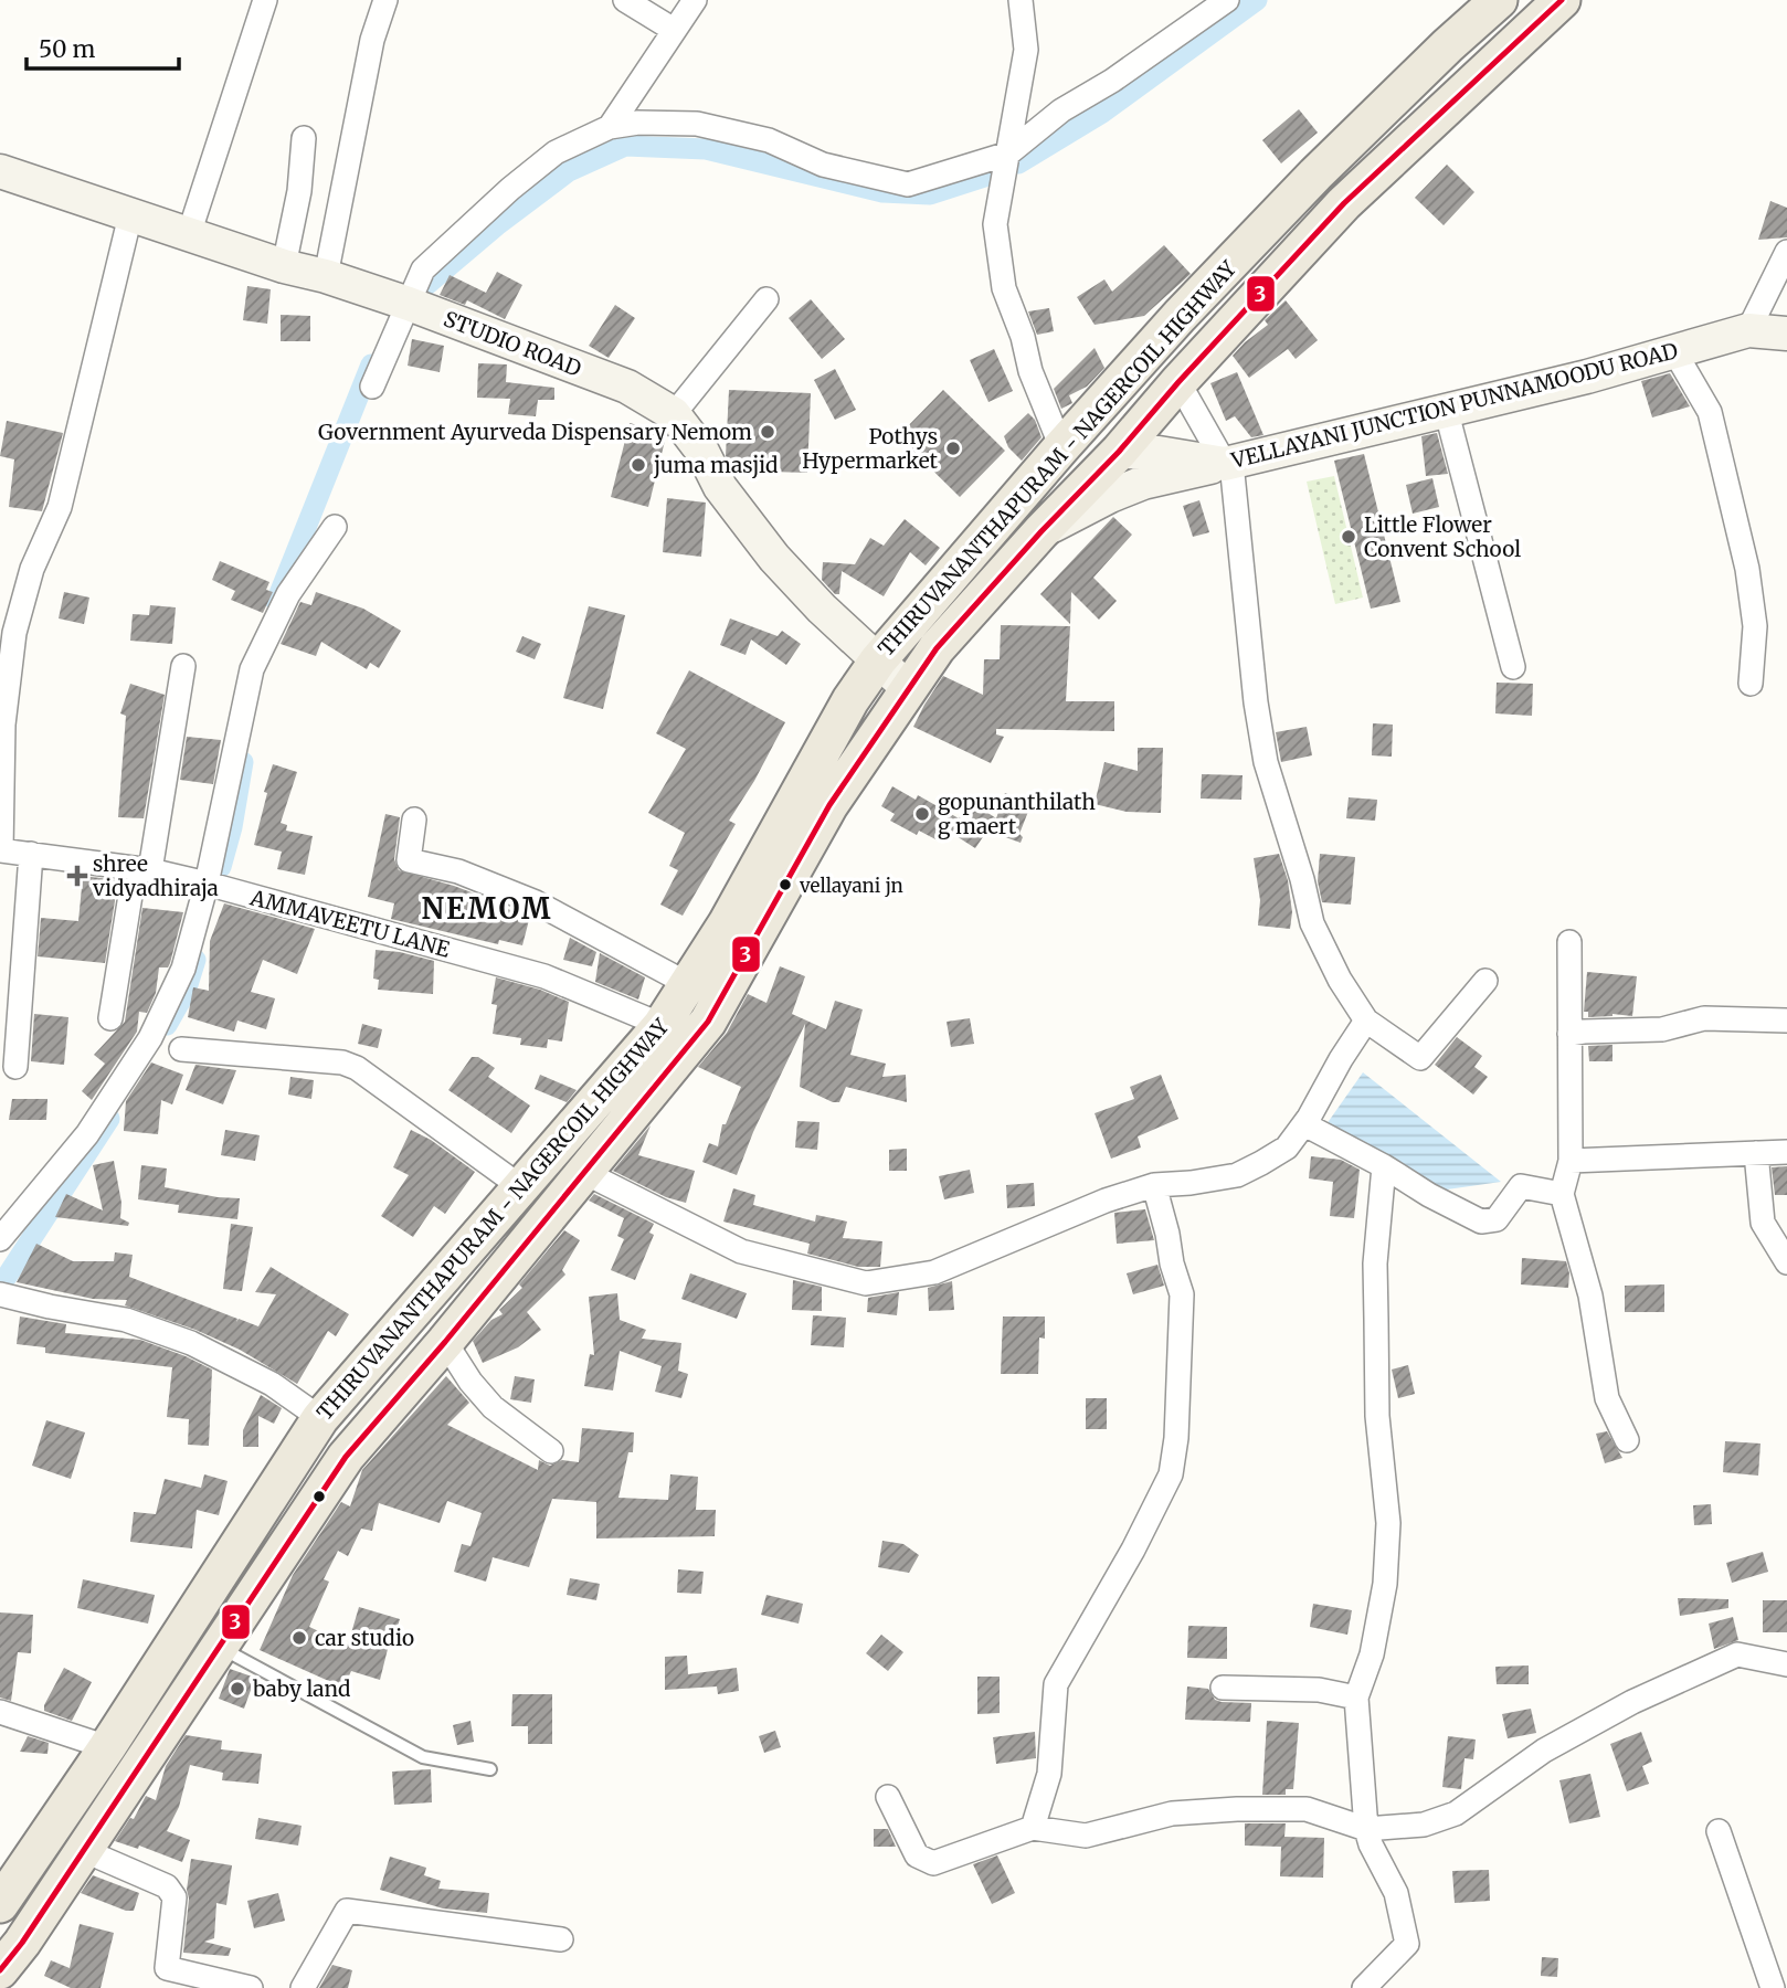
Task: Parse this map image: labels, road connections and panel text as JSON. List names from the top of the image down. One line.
{"streets":{"main road":["THIRUVANANTHAPURAM - NAGERCOIL HIGHWAY"],"street":["STUDIO ROAD","VELLAYANI JUNCTION PUNNAMOODU ROAD","AMMAVEETU LANE"]},"crossings":[["STUDIO ROAD","THIRUVANANTHAPURAM - NAGERCOIL HIGHWAY"],["VELLAYANI JUNCTION PUNNAMOODU ROAD","THIRUVANANTHAPURAM - NAGERCOIL HIGHWAY"],["THIRUVANANTHAPURAM - NAGERCOIL HIGHWAY","AMMAVEETU LANE"]],"districts":["NEMOM"],"places":{"other":["Government Ayurveda Dispensary Nemom","Pothys Hypermarket","juma masjid","Little Flower Convent School","gopunanthilath g maert","vellayani jn","car studio","baby land"],"health":["shree vidyadhiraja"]},"lines":["transit line 3"],"scale_bar":"50 m"}
